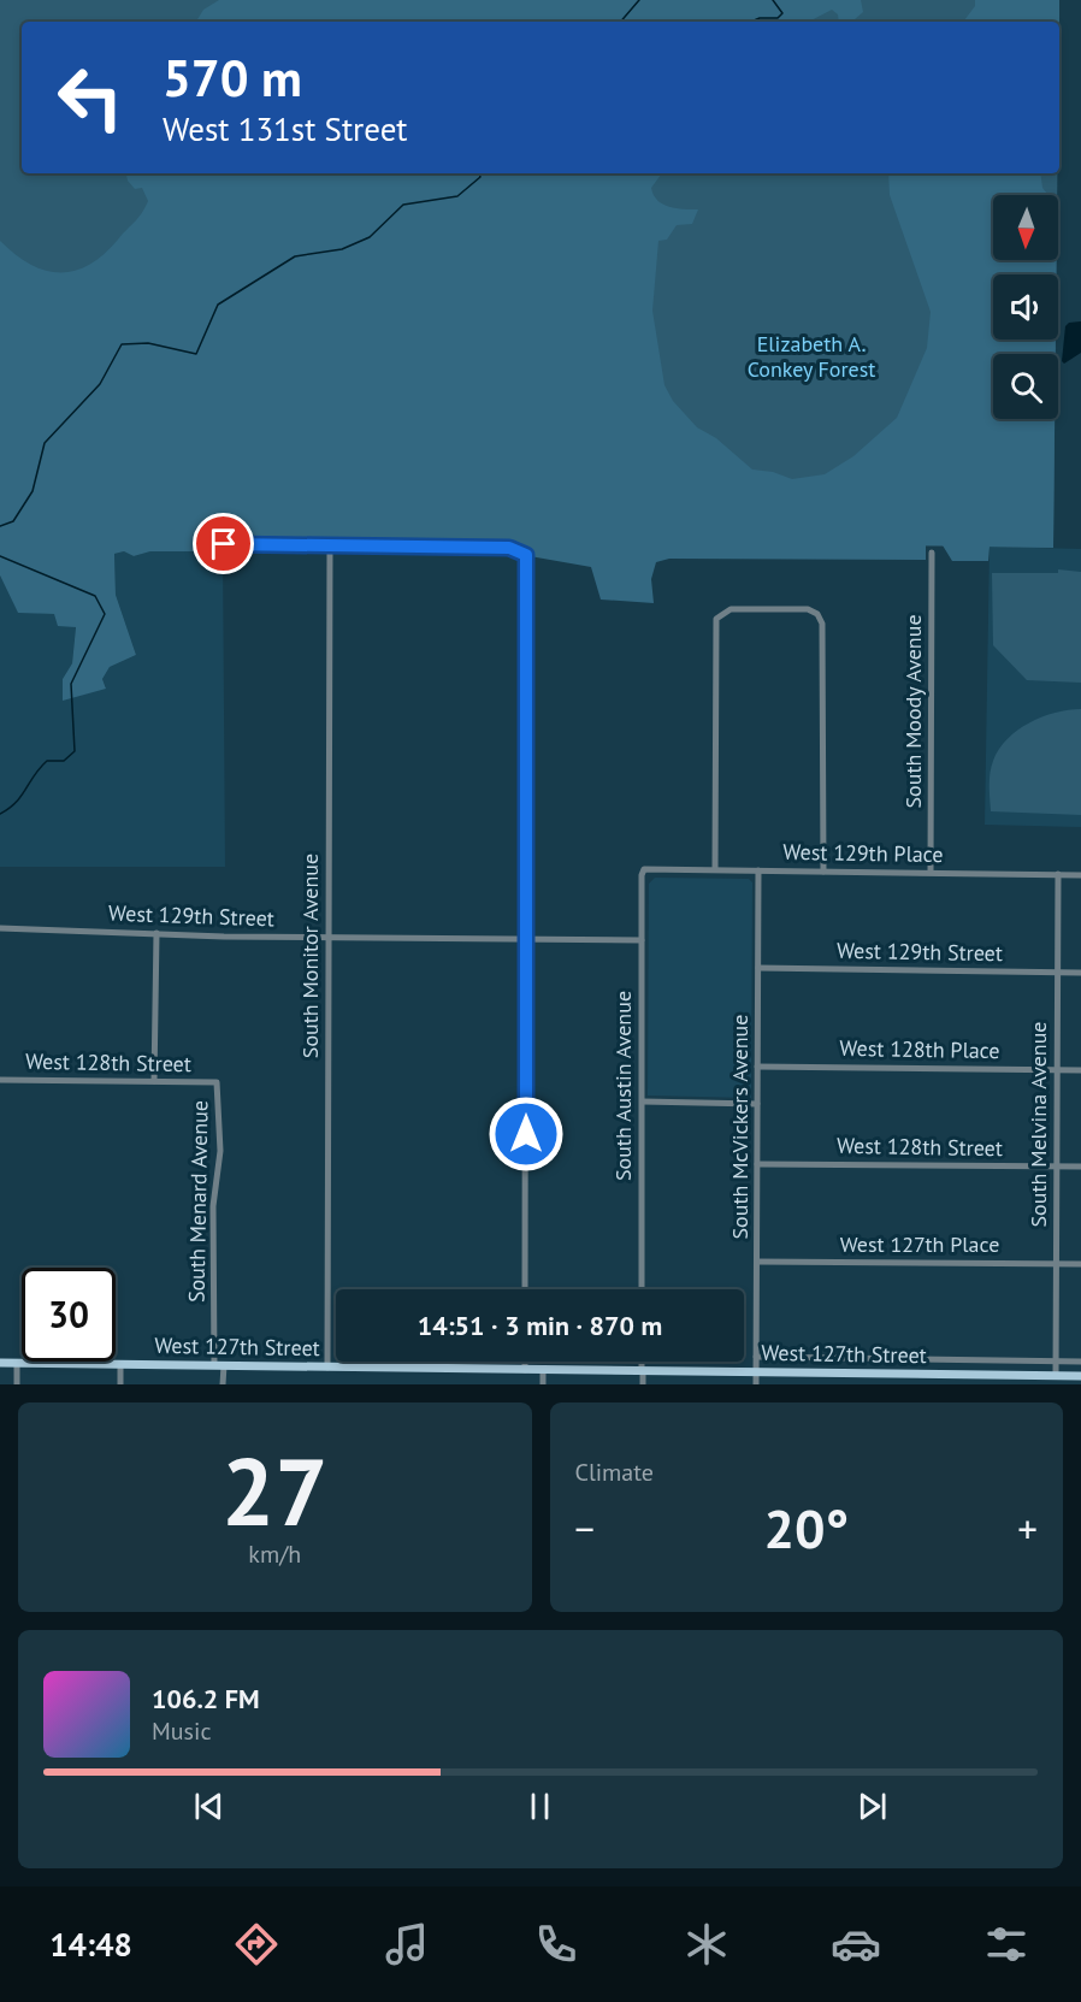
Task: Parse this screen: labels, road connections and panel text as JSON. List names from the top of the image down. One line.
{"streets":{"main road":["West 127th Street"],"street":["South Moody Avenue","West 129th Place","West 129th Street","South Monitor Avenue","West 128th Place","West 128th Street","South Austin Avenue","South Melvina Avenue","South McVickers Avenue","South Menard Avenue","West 127th Place"]},"crossings":[["South Moody Avenue","West 129th Place"],["West 129th Place","South Austin Avenue"],["West 129th Place","South Melvina Avenue"],["West 129th Place","South McVickers Avenue"],["West 129th Street","South Monitor Avenue"],["West 129th Street","South Austin Avenue"],["West 129th Street","South Melvina Avenue"],["West 129th Street","South McVickers Avenue"],["South Monitor Avenue","West 127th Street"],["West 128th Place","South Melvina Avenue"],["West 128th Place","South McVickers Avenue"],["West 128th Street","South Melvina Avenue"],["West 128th Street","South McVickers Avenue"],["West 128th Street","South Menard Avenue"],["South Melvina Avenue","West 127th Place"],["South Melvina Avenue","West 127th Street"],["South McVickers Avenue","West 127th Place"],["South McVickers Avenue","West 127th Street"],["South Menard Avenue","West 127th Street"]],"parks":["Elizabeth A. Conkey Forest"],"north":"bottom","page":{"turn":["570 m","West 131st Street"],"limit":"30","trip":"14:51 · 3 min · 870 m","tile":[["27","km/h"],"Climate"],"heat":["−","20°","+"],"song":["106.2 FM","Music"],"tabs":"14:48"}}
